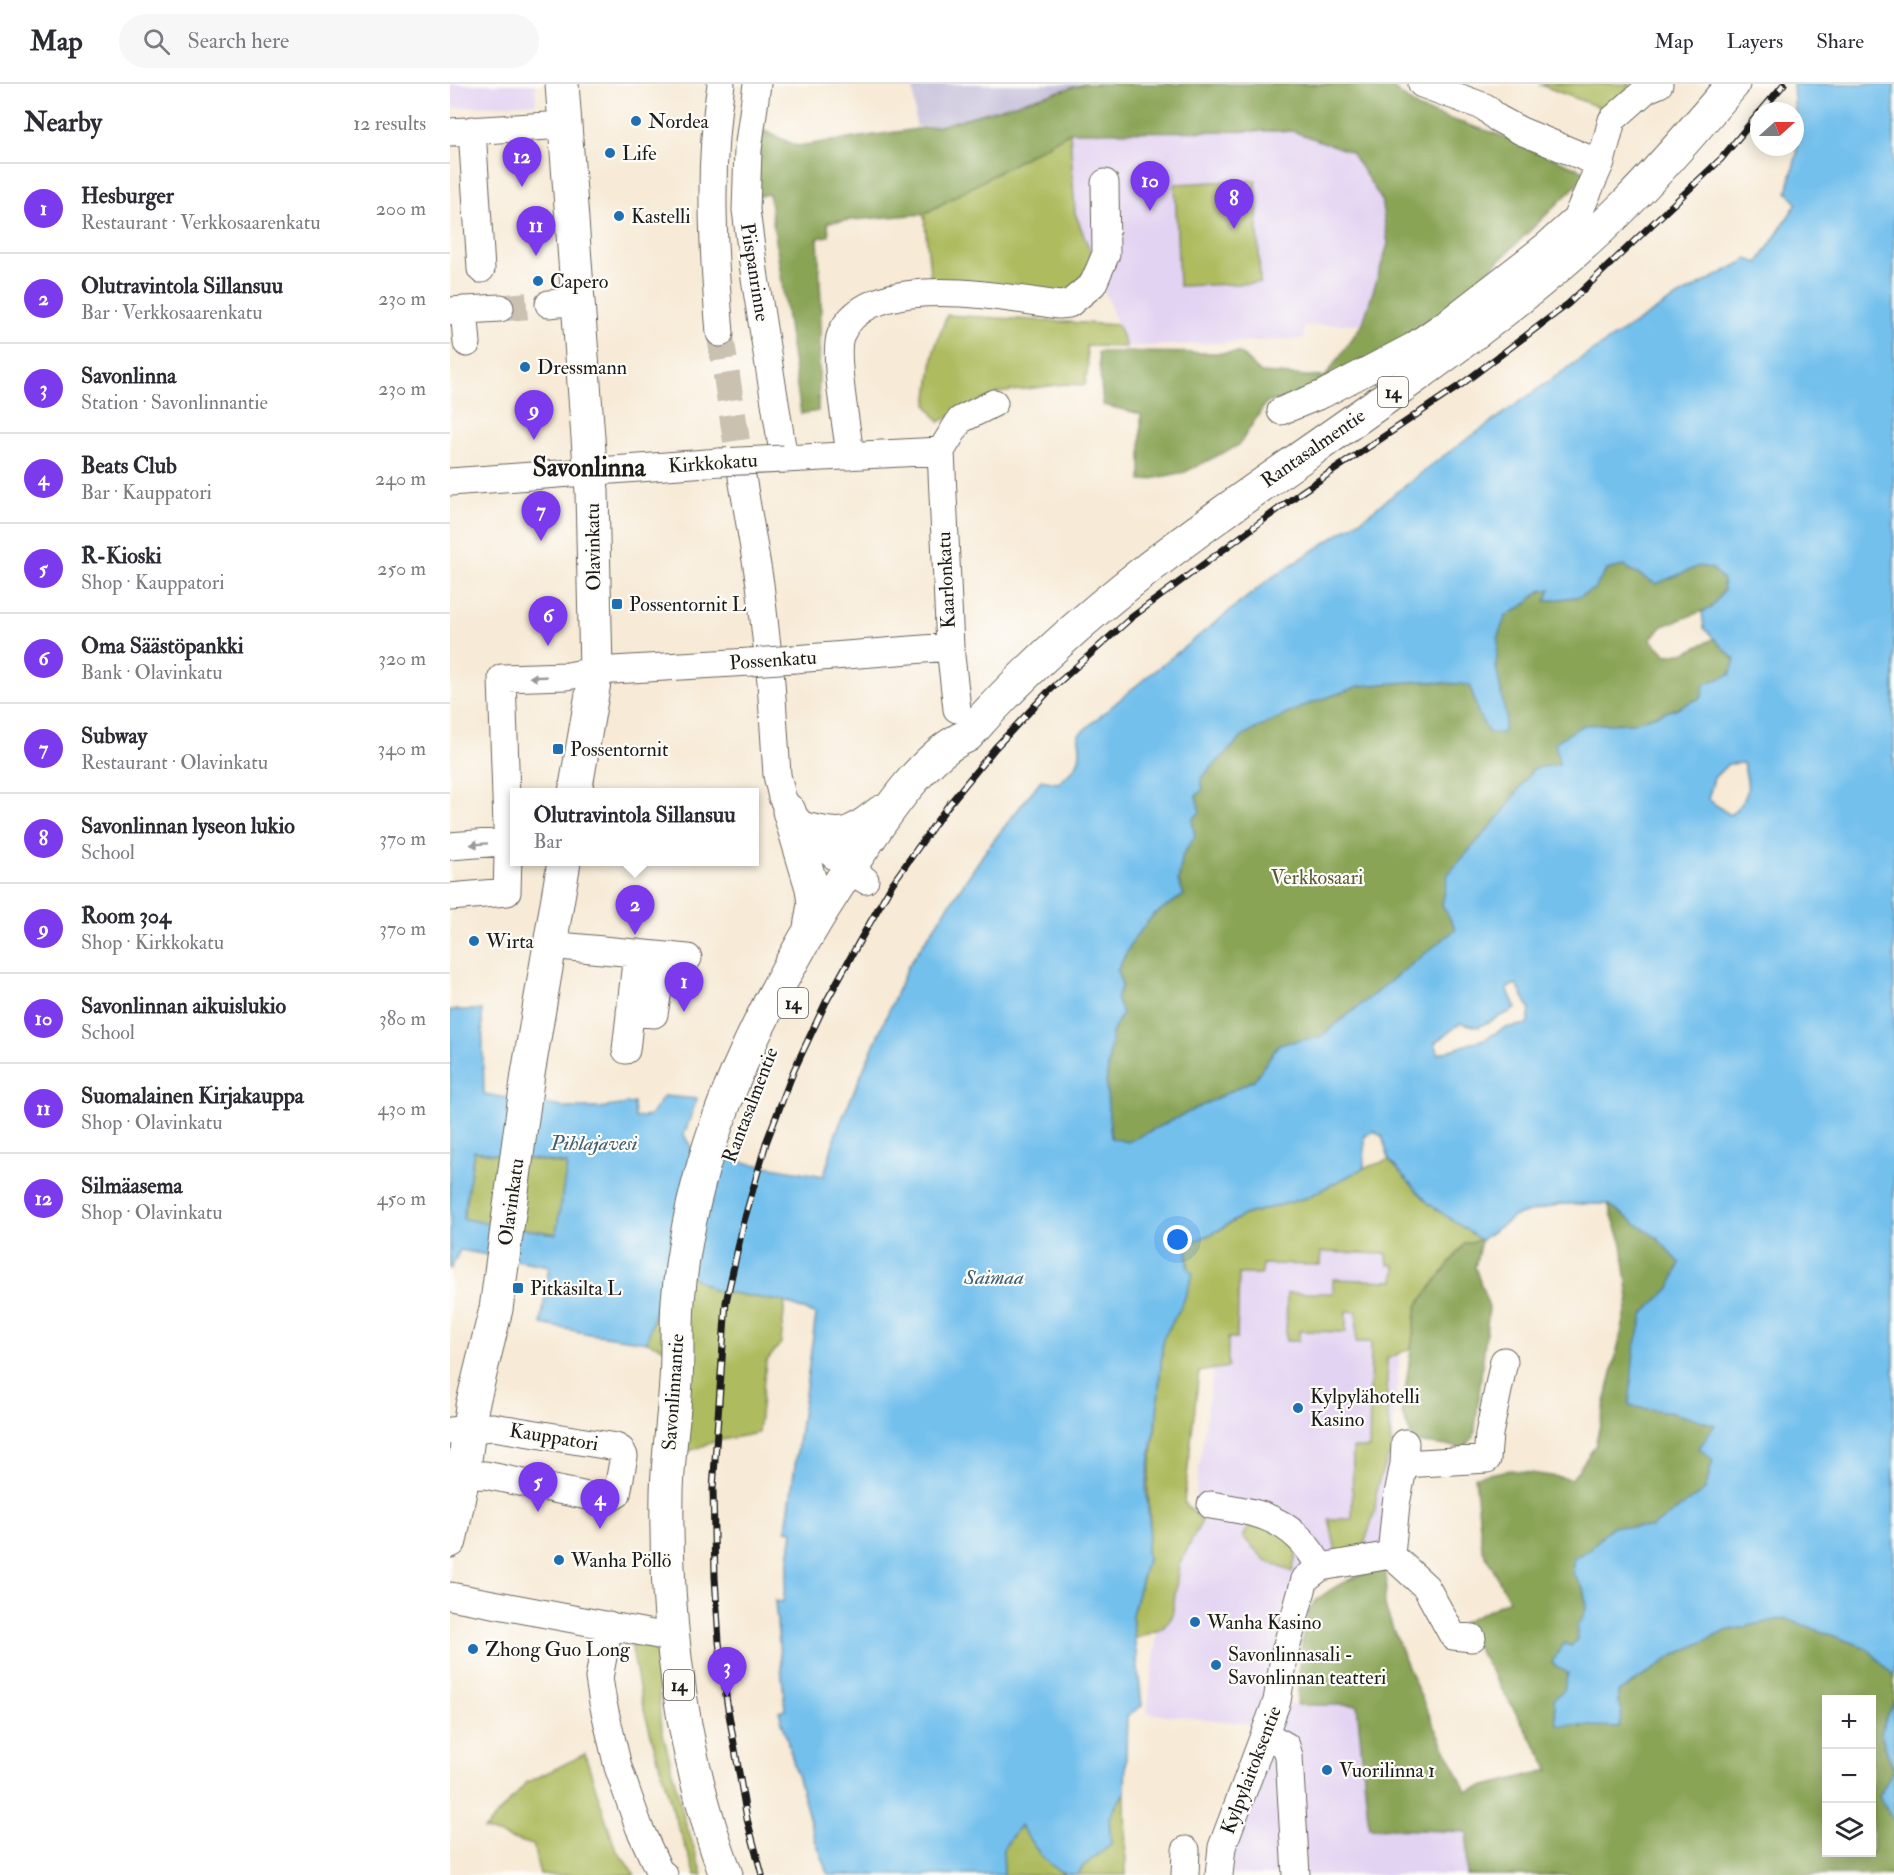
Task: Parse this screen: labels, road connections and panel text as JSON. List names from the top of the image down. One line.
{"streets":{"main road":["14","Rantasalmentie","Olavinkatu","Savonlinnantie"],"street":["Piispanrinne","Kirkkokatu","Kaarlonkatu","Possenkatu","Kauppatori","Kylpylaitoksentie"]},"crossings":[["Piispanrinne","Kirkkokatu"],["Rantasalmentie","Kaarlonkatu"],["Rantasalmentie","Savonlinnantie"],["Kirkkokatu","Olavinkatu"],["Kirkkokatu","Kaarlonkatu"],["Olavinkatu","Possenkatu"],["Olavinkatu","Kauppatori"],["Kaarlonkatu","Possenkatu"]],"districts":["Savonlinna"],"water":["Pihlajavesi","Saimaa"],"parks":["Verkkosaari"],"places":{"other":["Nordea","Life","Kastelli","Capero","Dressmann","Wirta","Kylpylähotelli Kasino","Wanha Pöllö","Wanha Kasino","Zhong Guo Long","Savonlinnasali - Savonlinnan teatteri","Vuorilinna 1"],"transit":["Possentornit L","Possentornit","Pitkäsilta L"]},"north":"right","page":{"header":"Map","search":"Search here","nav":["Map","Layers","Share"],"heading":["Nearby","12 results"],"pins":["12","10","8","11","9","7","6","2","1","5","4","3"],"list":[{"mark":"1","name":"Hesburger","note":"Restaurant · Verkkosaarenkatu","value":"200 m"},{"mark":"2","name":"Olutravintola Sillansuu","note":"Bar · Verkkosaarenkatu","value":"230 m"},{"mark":"3","name":"Savonlinna","note":"Station · Savonlinnantie","value":"230 m"},{"mark":"4","name":"Beats Club","note":"Bar · Kauppatori","value":"240 m"},{"mark":"5","name":"R-Kioski","note":"Shop · Kauppatori","value":"250 m"},{"mark":"6","name":"Oma Säästöpankki","note":"Bank · Olavinkatu","value":"320 m"},{"mark":"7","name":"Subway","note":"Restaurant · Olavinkatu","value":"340 m"},{"mark":"8","name":"Savonlinnan lyseon lukio","note":"School","value":"370 m"},{"mark":"9","name":"Room 304","note":"Shop · Kirkkokatu","value":"370 m"},{"mark":"10","name":"Savonlinnan aikuislukio","note":"School","value":"380 m"},{"mark":"11","name":"Suomalainen Kirjakauppa","note":"Shop · Olavinkatu","value":"430 m"},{"mark":"12","name":"Silmäasema","note":"Shop · Olavinkatu","value":"450 m"}],"popup":["Olutravintola Sillansuu","Bar"],"map_buttons":["+","−"]}}
